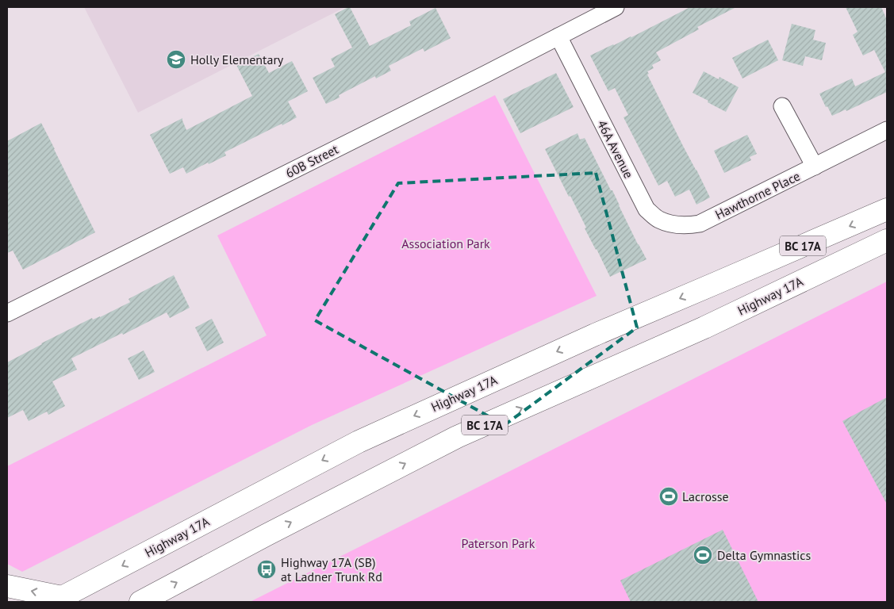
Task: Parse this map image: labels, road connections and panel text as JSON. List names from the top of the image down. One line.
{"streets":{"highway":["BC 17A","Highway 17A"],"street":["46A Avenue","60B Street","Hawthorne Place"]},"crossings":[["46A Avenue","60B Street"],["46A Avenue","Hawthorne Place"]],"parks":["Association Park","Paterson Park"],"places":{"school or university":["Holly Elementary"],"sports":["Lacrosse","Delta Gymnastics"],"bus stop":["Highway 17A (SB) at Ladner Trunk Rd"]}}
